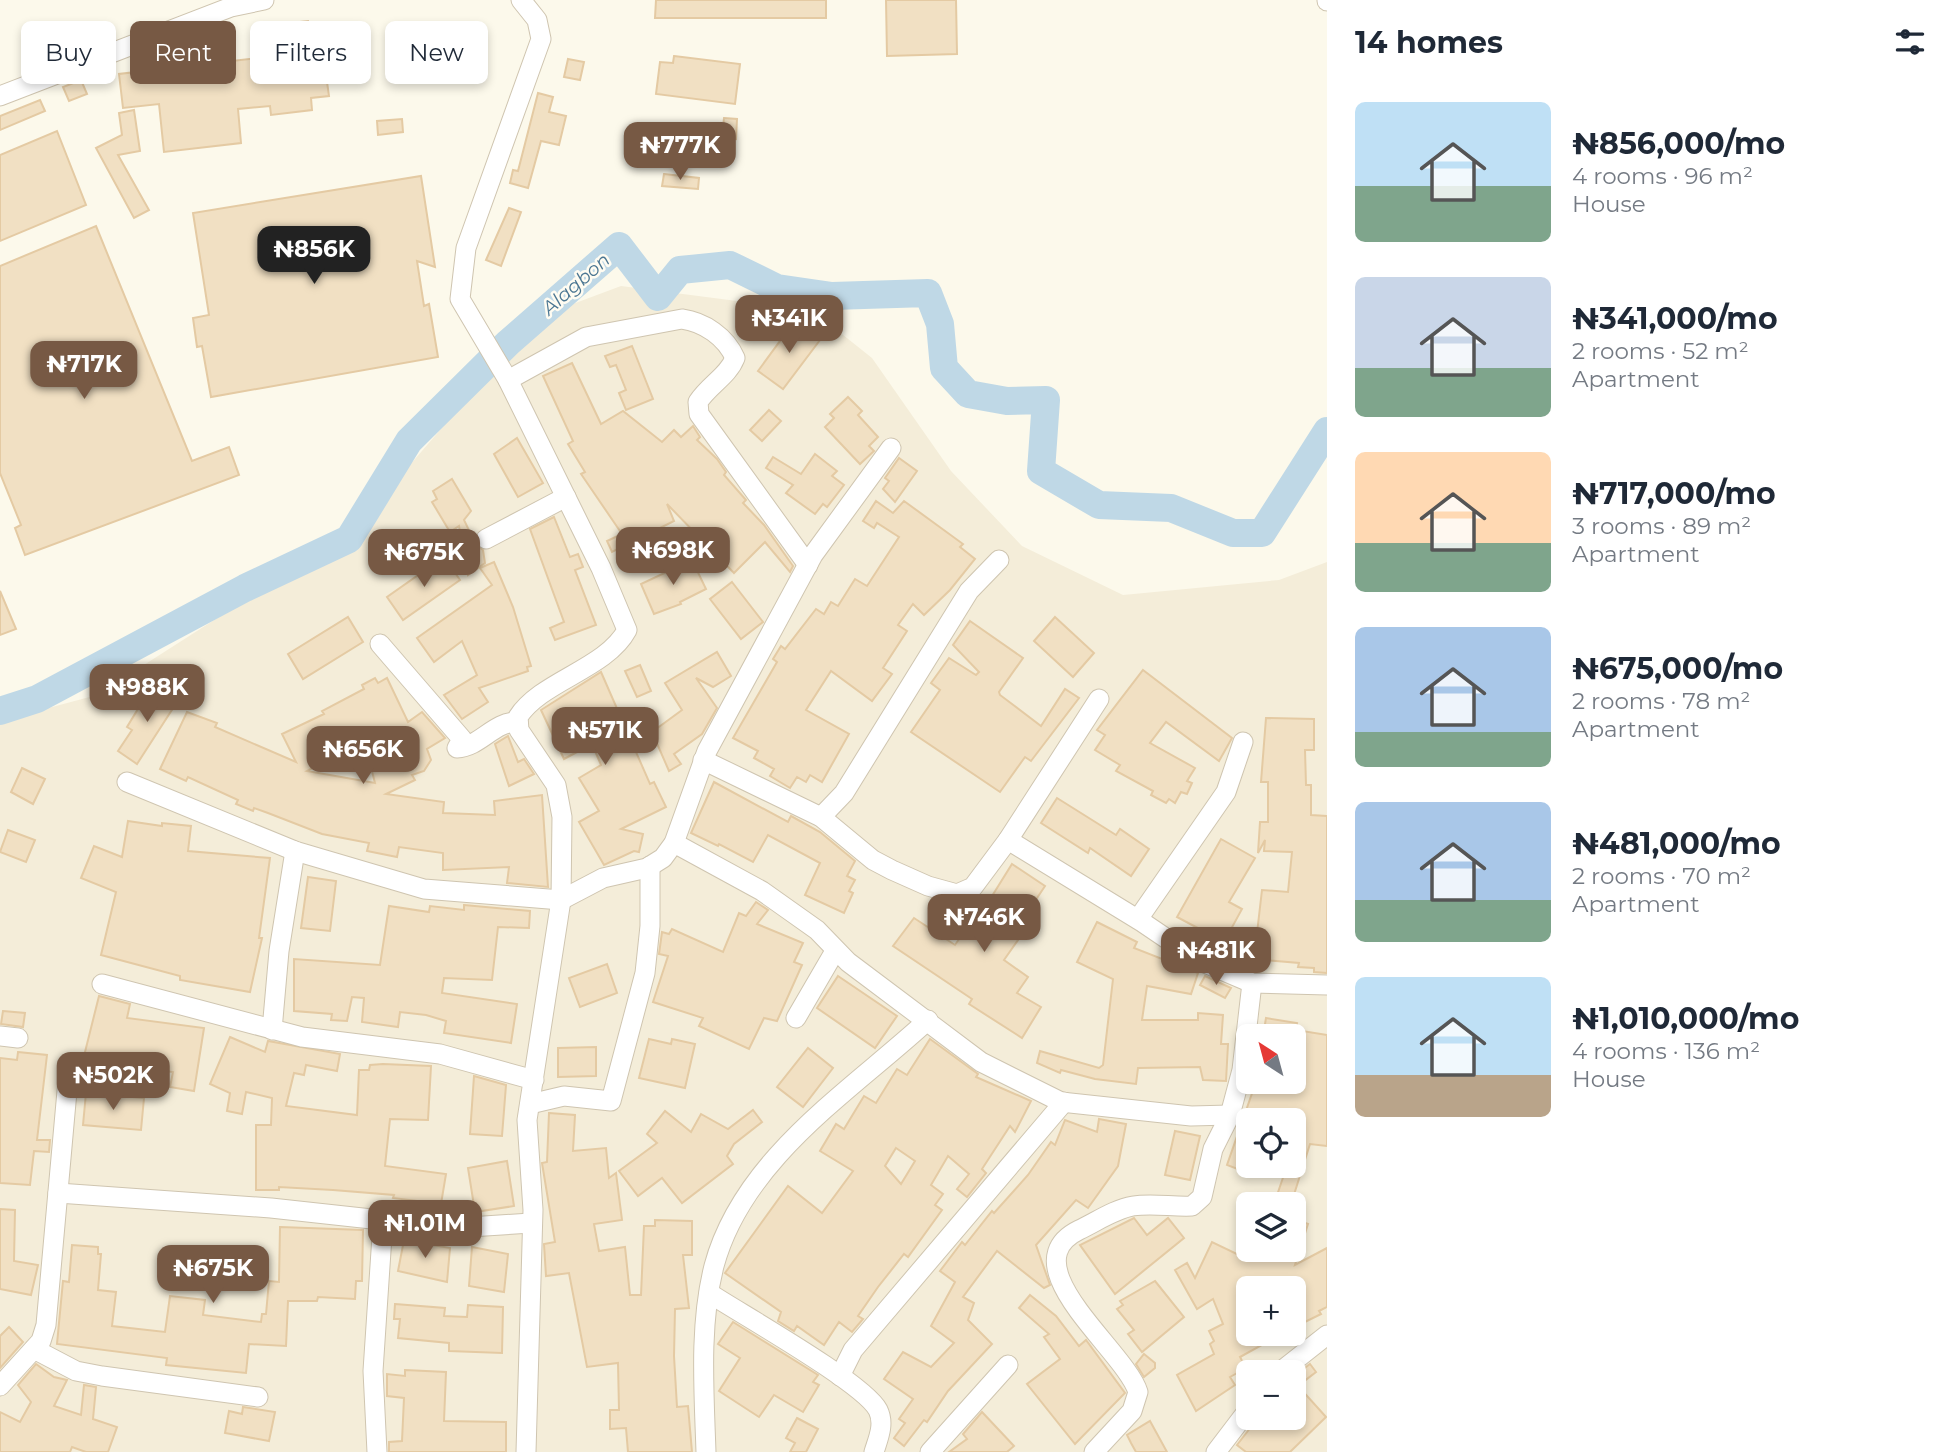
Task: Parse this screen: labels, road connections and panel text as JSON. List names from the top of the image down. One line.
{"water":["Alagbon"],"north":"top left","page":{"heading":"14 homes","chip":["Buy","Rent","Filters","New"],"list":[{"name":"₦856,000/mo","note":"4 rooms · 96 m² · House"},{"name":"₦341,000/mo","note":"2 rooms · 52 m² · Apartment"},{"name":"₦717,000/mo","note":"3 rooms · 89 m² · Apartment"},{"name":"₦675,000/mo","note":"2 rooms · 78 m² · Apartment"},{"name":"₦481,000/mo","note":"2 rooms · 70 m² · Apartment"},{"name":"₦1,010,000/mo","note":"4 rooms · 136 m² · House"}],"price":["₦777K","₦856K","₦341K","₦717K","₦698K","₦675K","₦988K","₦571K","₦656K","₦746K","₦481K","₦502K","₦1.01M","₦675K"],"map_buttons":["+","−"]}}
